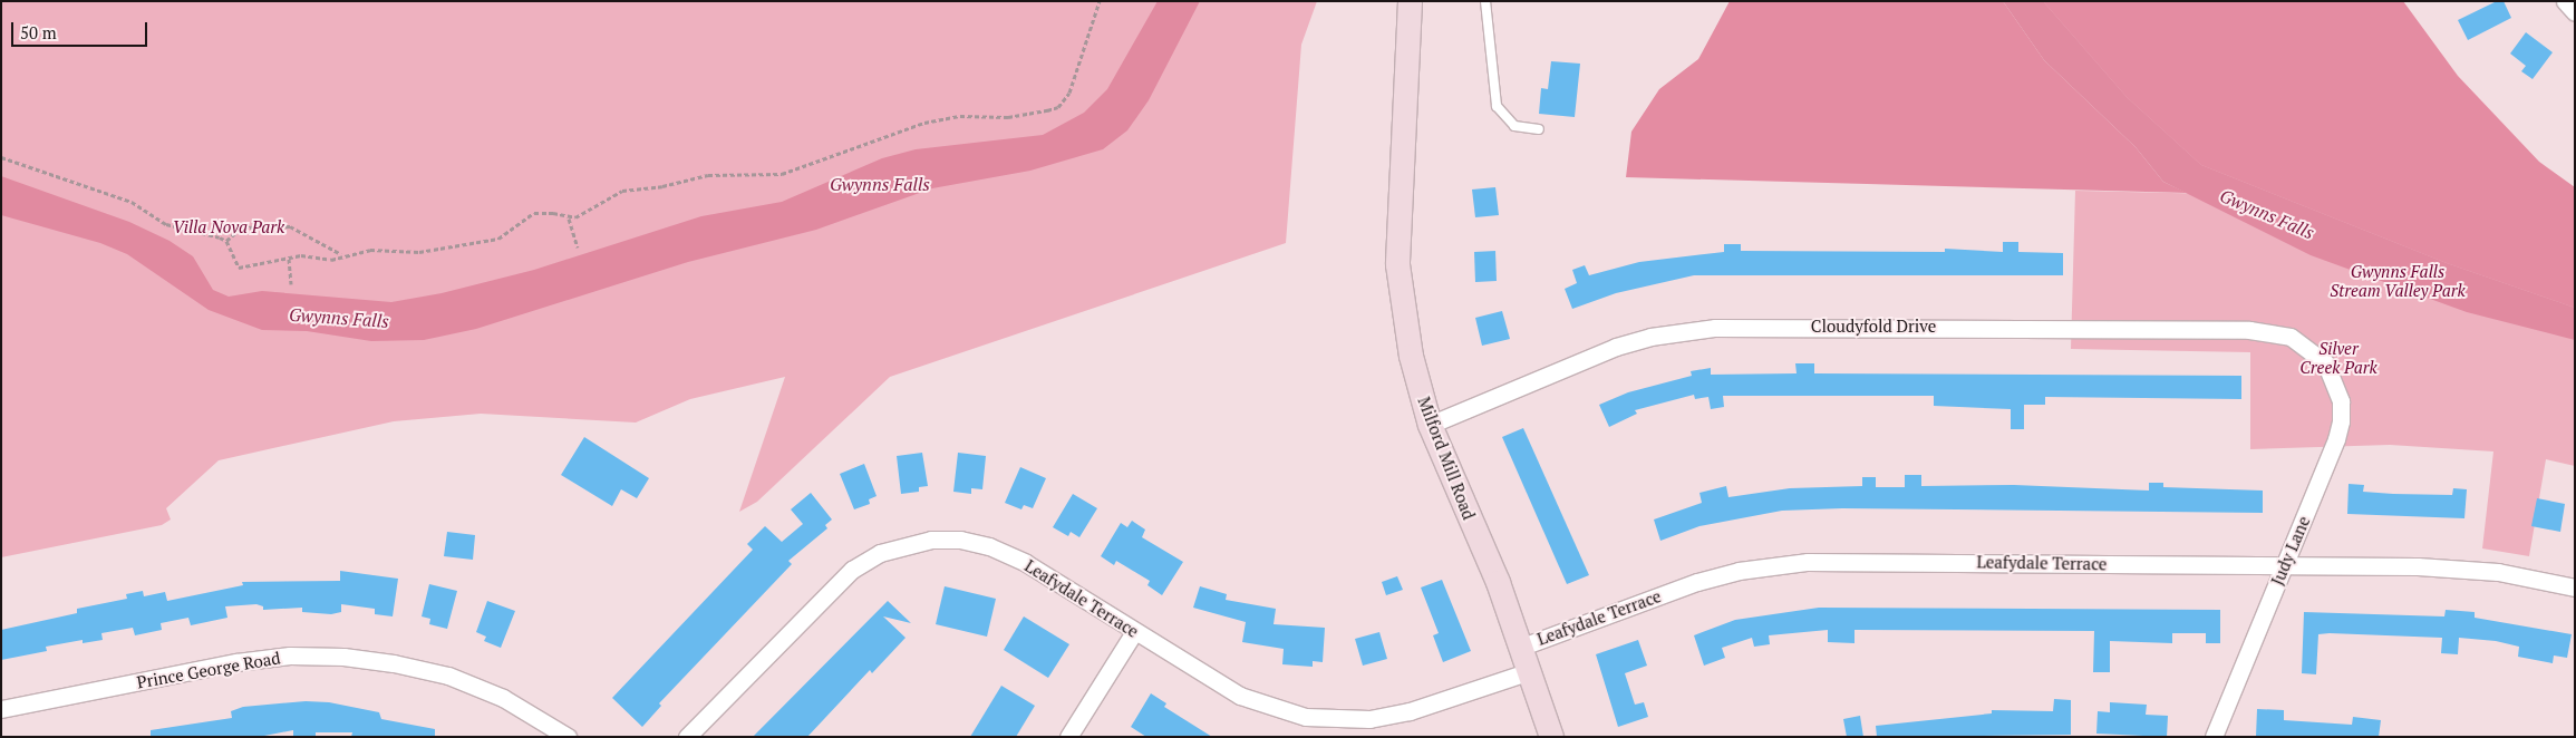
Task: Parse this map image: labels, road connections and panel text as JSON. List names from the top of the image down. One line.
{"streets":{"main road":["Milford Mill Road"],"street":["Cloudyfold Drive","Judy Lane","Leafydale Terrace","Prince George Road"]},"crossings":[["Cloudyfold Drive","Milford Mill Road"],["Cloudyfold Drive","Judy Lane"],["Milford Mill Road","Leafydale Terrace"],["Judy Lane","Leafydale Terrace"]],"water":["Gwynns Falls"],"parks":["Villa Nova Park","Gwynns Falls Stream Valley Park","Silver Creek Park"],"scale_bar":"50 m"}
